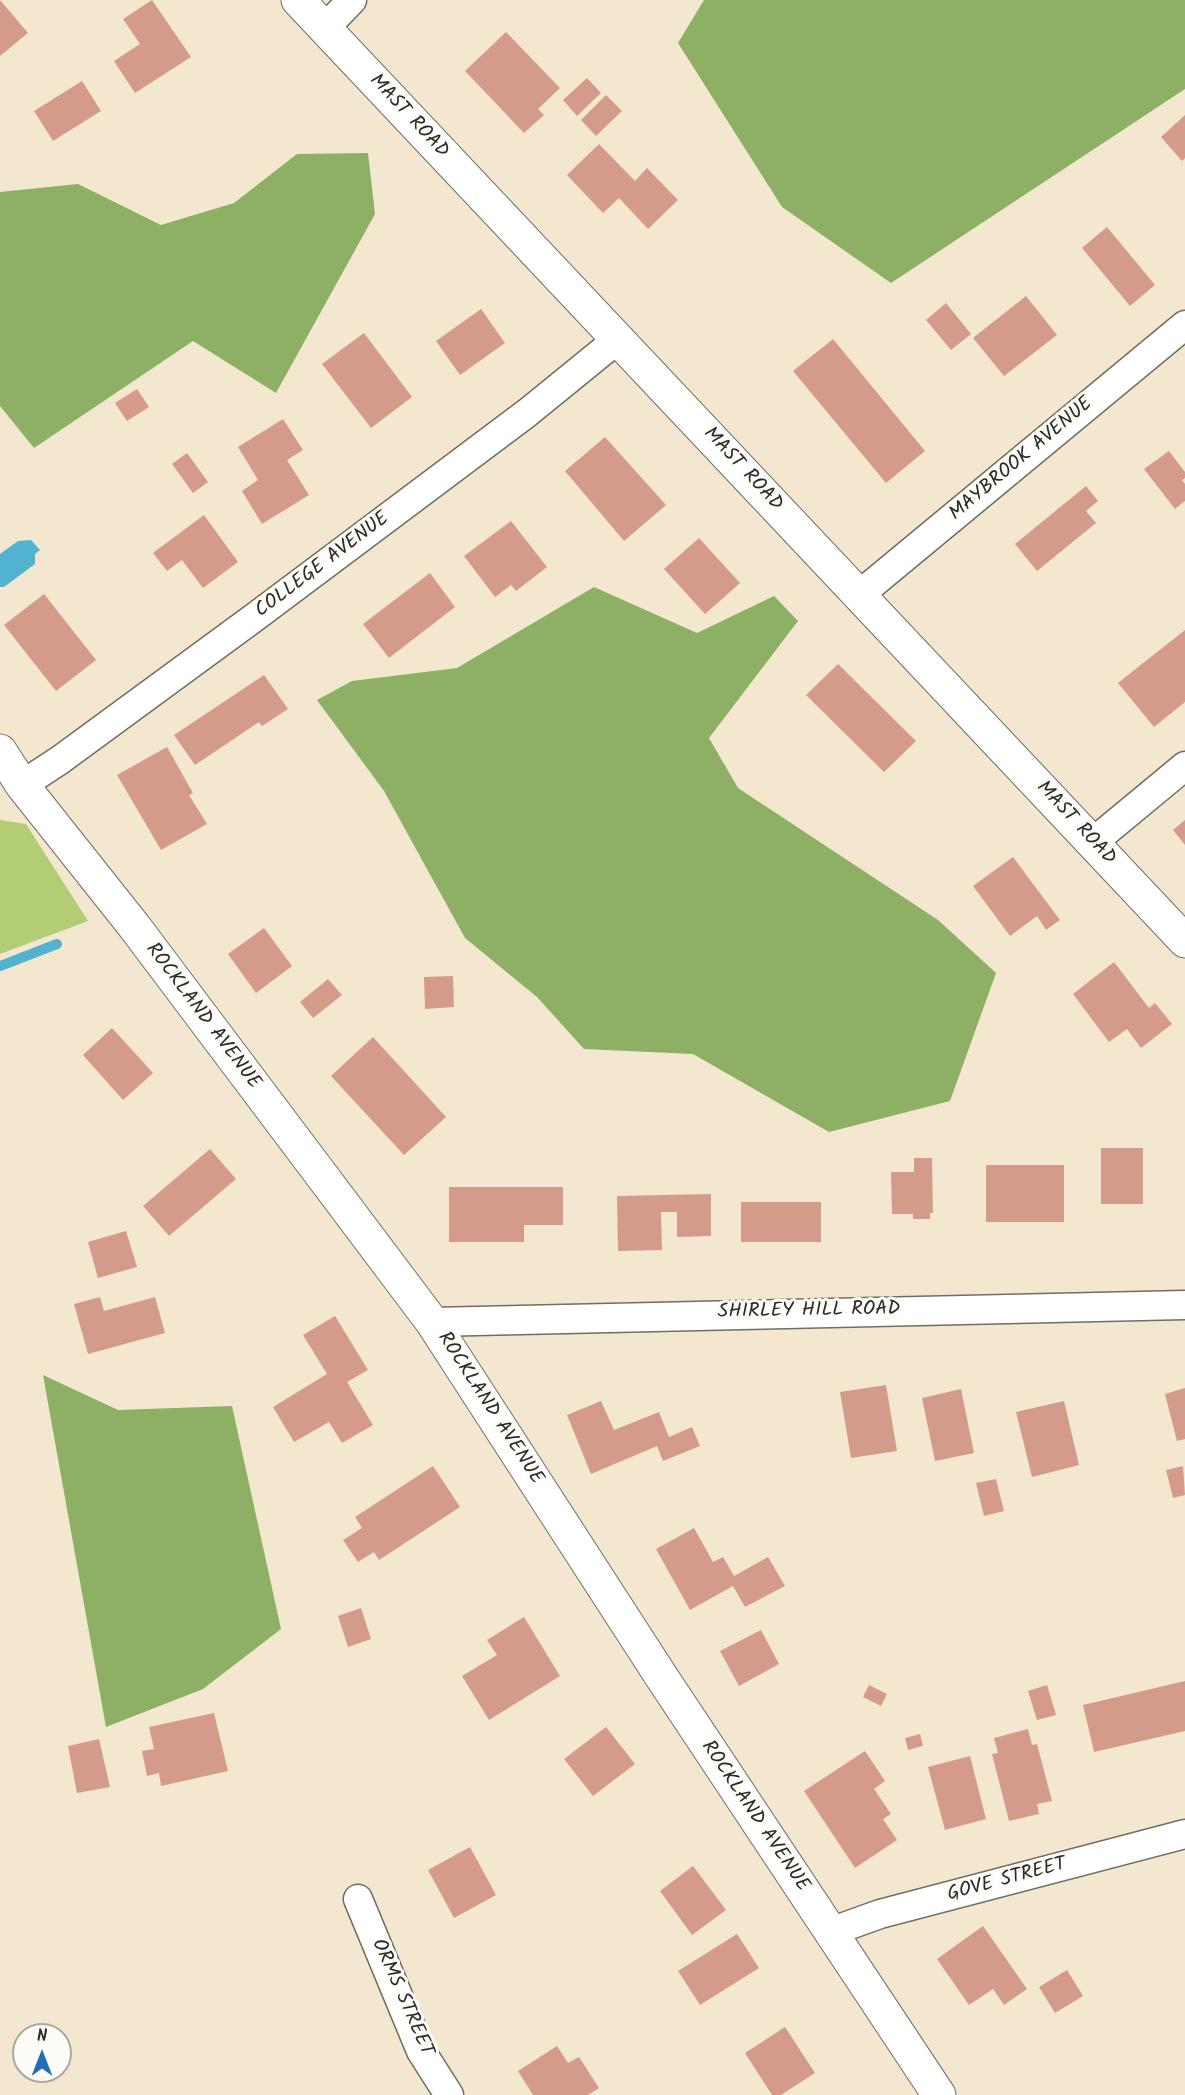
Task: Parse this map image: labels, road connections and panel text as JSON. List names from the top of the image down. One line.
{"streets":{"street":["MAST ROAD","MAYBROOK AVENUE","COLLEGE AVENUE","ROCKLAND AVENUE","SHIRLEY HILL ROAD","GOVE STREET","ORMS STREET"]},"crossings":[["MAST ROAD","MAYBROOK AVENUE"],["MAST ROAD","COLLEGE AVENUE"],["COLLEGE AVENUE","ROCKLAND AVENUE"],["ROCKLAND AVENUE","SHIRLEY HILL ROAD"],["ROCKLAND AVENUE","GOVE STREET"]],"north":"top"}
